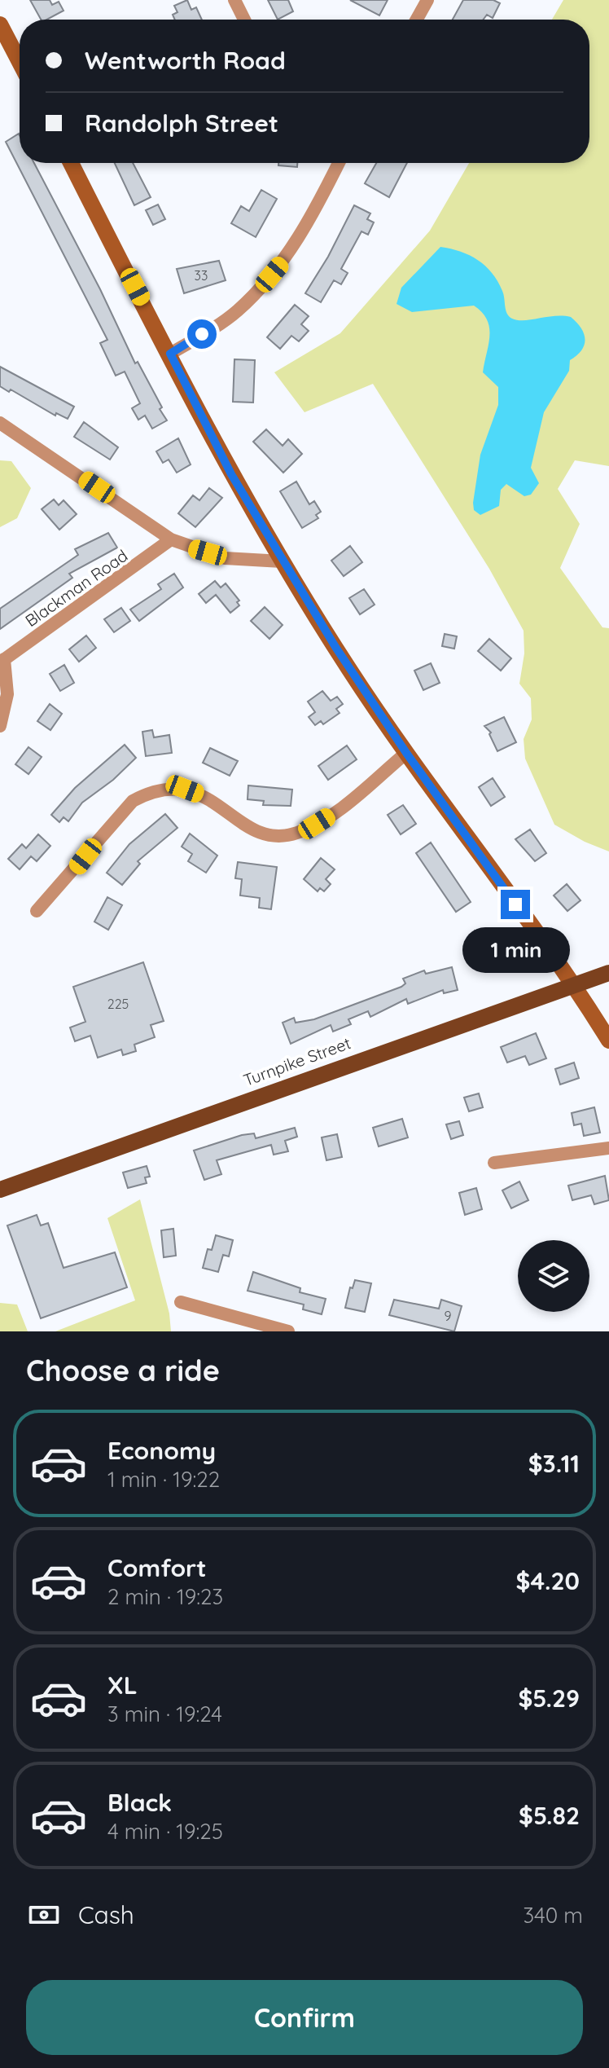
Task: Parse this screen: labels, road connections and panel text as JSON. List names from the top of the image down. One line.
{"streets":{"main road":["Turnpike Street"],"street":["Blackman Road"]},"house_numbers":["33","225","9"],"page":{"banner":["Wentworth Road","Randolph Street"],"bubble":"1 min","heading":"Choose a ride","list":[{"name":"Economy","note":"1 min · 19:22","value":"$3.11"},{"name":"Comfort","note":"2 min · 19:23","value":"$4.20"},{"name":"XL","note":"3 min · 19:24","value":"$5.29"},{"name":"Black","note":"4 min · 19:25","value":"$5.82"}],"pay":["Cash","340 m"],"buttons":"Confirm"}}
